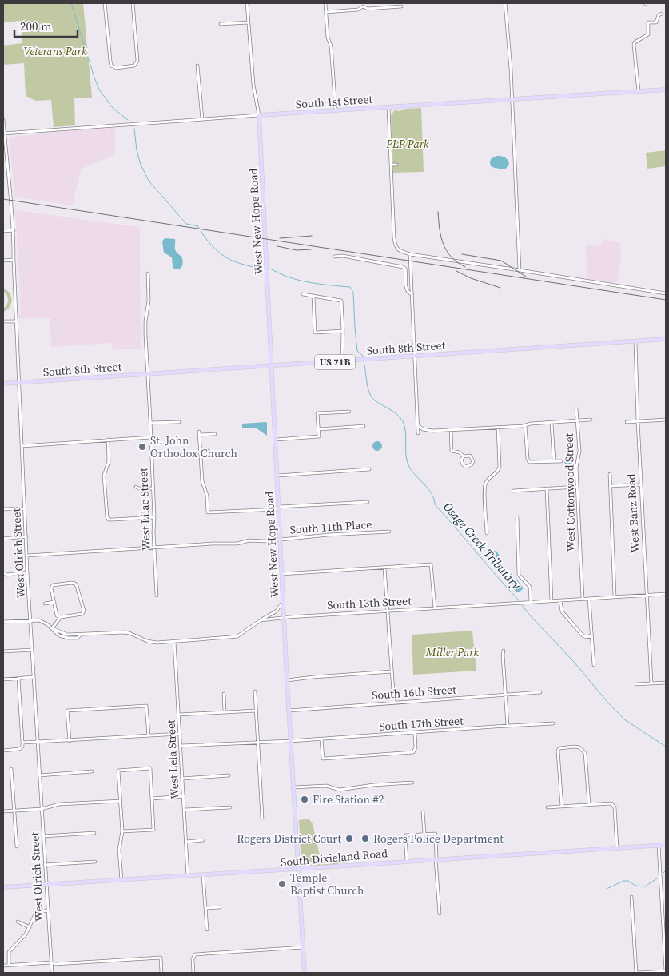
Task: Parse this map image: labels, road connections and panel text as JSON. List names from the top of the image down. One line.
{"streets":{"main road":["South 1st Street","West New Hope Road","South 8th Street","US 71B","South Dixieland Road"],"street":["West Cottonwood Street","West Lilac Street","West Banz Road","South 11th Place","West Olrich Street","South 13th Street","South 16th Street","South 17th Street","West Lela Street"]},"crossings":[["South 1st Street","West New Hope Road"],["South 1st Street","West Olrich Street"],["West New Hope Road","South 8th Street"],["West New Hope Road","South 11th Place"],["West New Hope Road","South 13th Street"],["West New Hope Road","South 16th Street"],["West New Hope Road","South 17th Street"],["West New Hope Road","South Dixieland Road"],["South 8th Street","West Lilac Street"],["South 8th Street","West Banz Road"],["South 8th Street","West Olrich Street"],["West Cottonwood Street","South 13th Street"],["West Lilac Street","South 11th Place"],["West Banz Road","South 13th Street"],["South 11th Place","West Olrich Street"],["West Olrich Street","South 13th Street"],["West Olrich Street","South Dixieland Road"],["South 13th Street","West Lela Street"],["South 17th Street","West Lela Street"],["West Lela Street","South Dixieland Road"]],"water":["Osage Creek Tributary"],"parks":["Veterans Park","PLP Park","Miller Park"],"places":["St. John Orthodox Church","Fire Station #2","Rogers District Court","Rogers Police Department","Temple Baptist Church"],"scale_bar":"200 m"}
